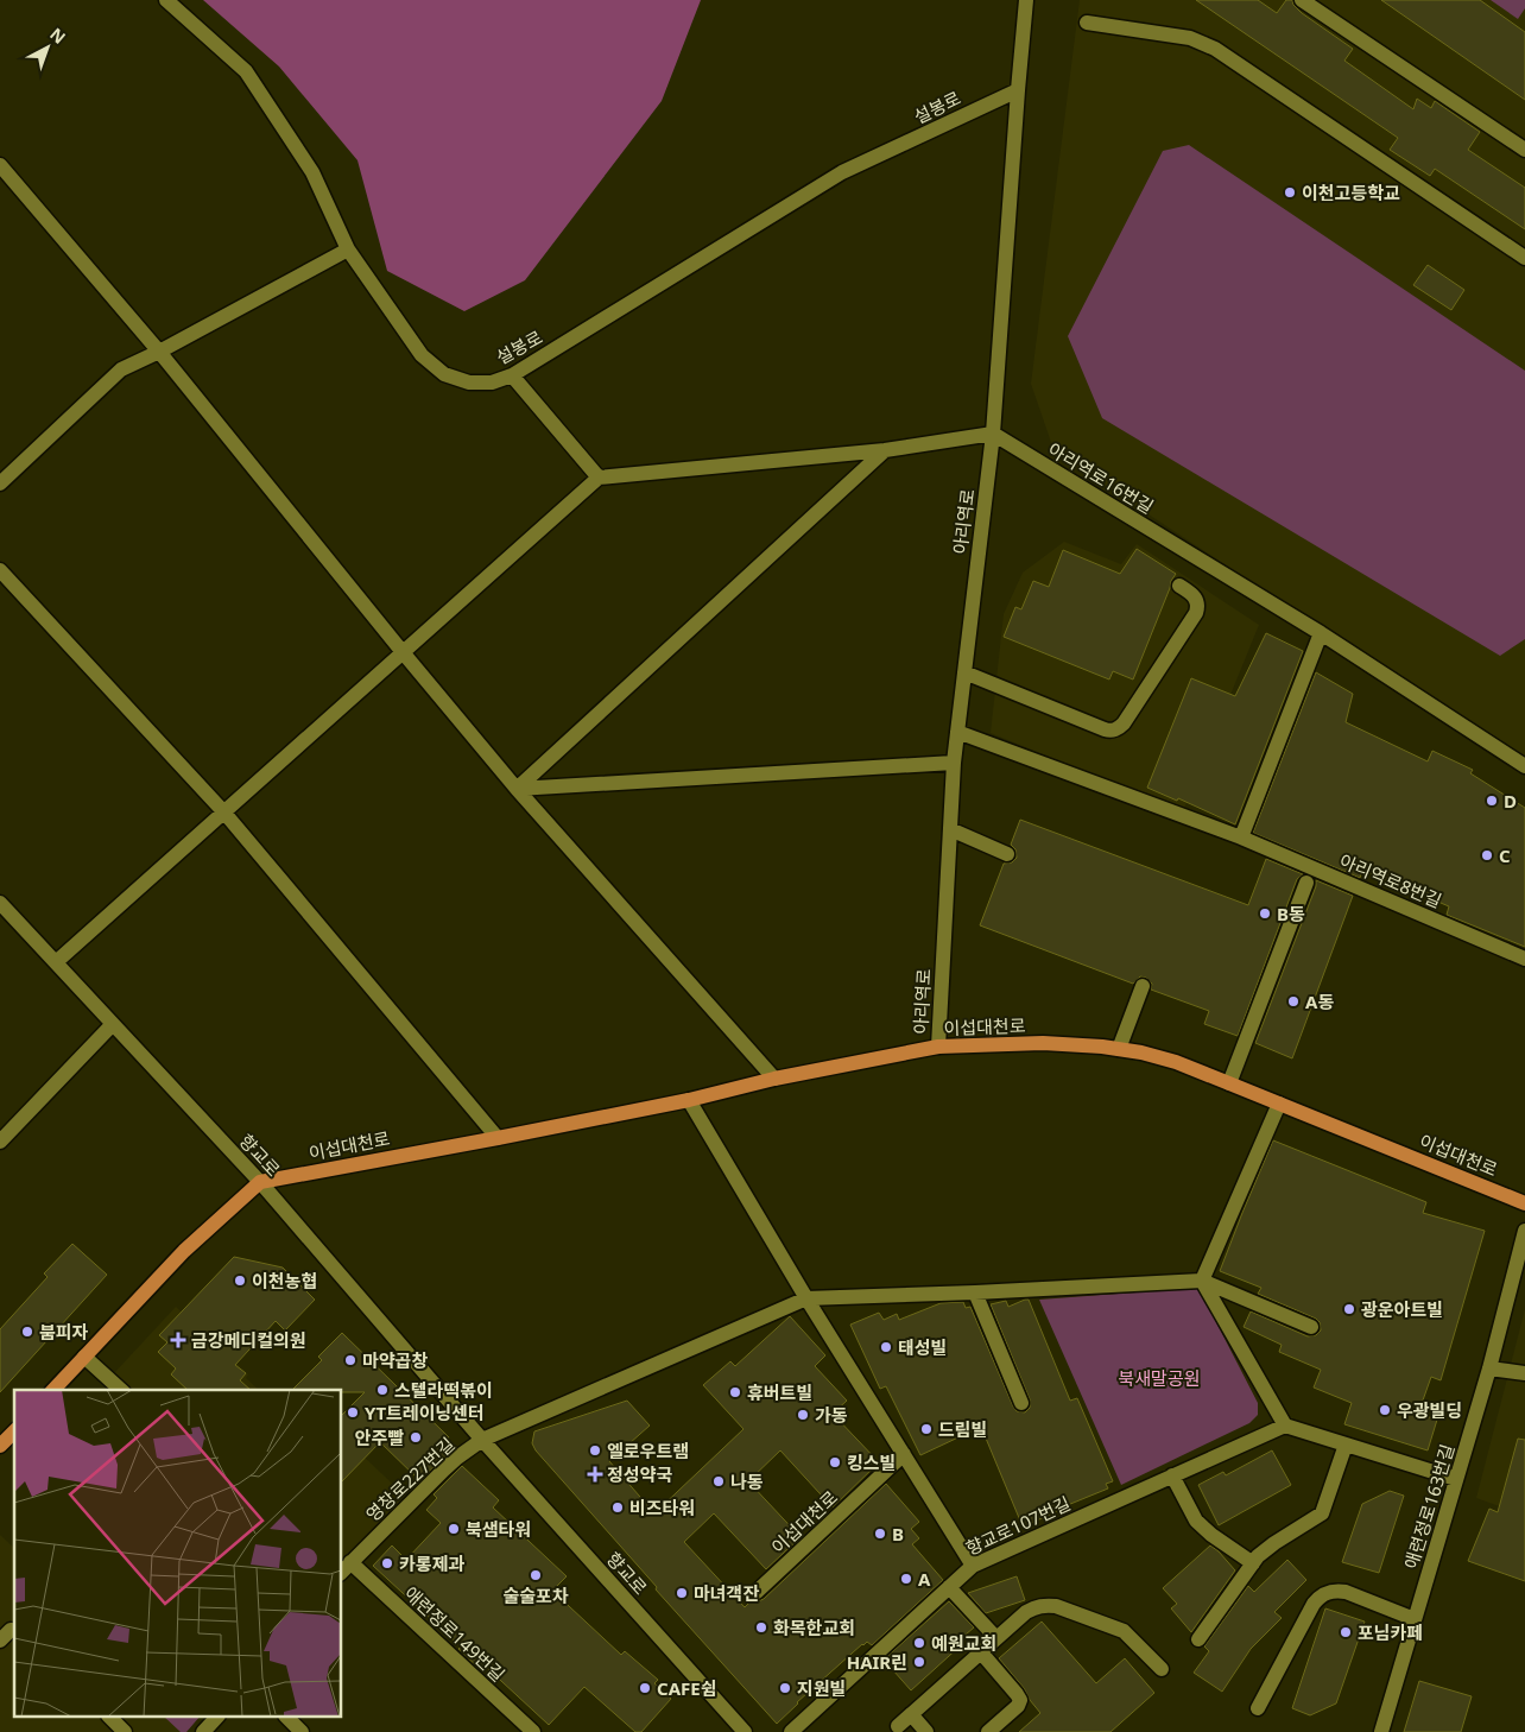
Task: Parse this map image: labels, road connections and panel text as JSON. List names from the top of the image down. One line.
{"streets":{"main road":["이섭대천로"],"street":["설봉로","아리역로16번길","아리역로","아리역로8번길","향교로","영창로227번길","애련정로163번길","향교로107번길","애련정로149번길"]},"crossings":[["설봉로","아리역로"],["아리역로16번길","아리역로"],["아리역로","아리역로8번길"],["아리역로","이섭대천로"],["이섭대천로","향교로"],["향교로","영창로227번길"],["영창로227번길","애련정로149번길"]],"parks":["북새말공원"],"places":{"other":["이천고등학교","D","C","B동","A동","이천농협","광운아트빌","붐피자","태성빌","마약곱창","스텔라떡볶이","휴버트빌","우광빌딩","YT트레이닝센터","가동","드림빌","안주빨","엘로우트램","킹스빌","나동","비즈타워","북샘타워","B","카롱제과","술술포차","A","마녀객잔","화목한교회","포님카페","예원교회","HAIR린","CAFE쉼","지원빌"],"health":["금강메디컬의원","정성약국"]},"north":"top right"}
